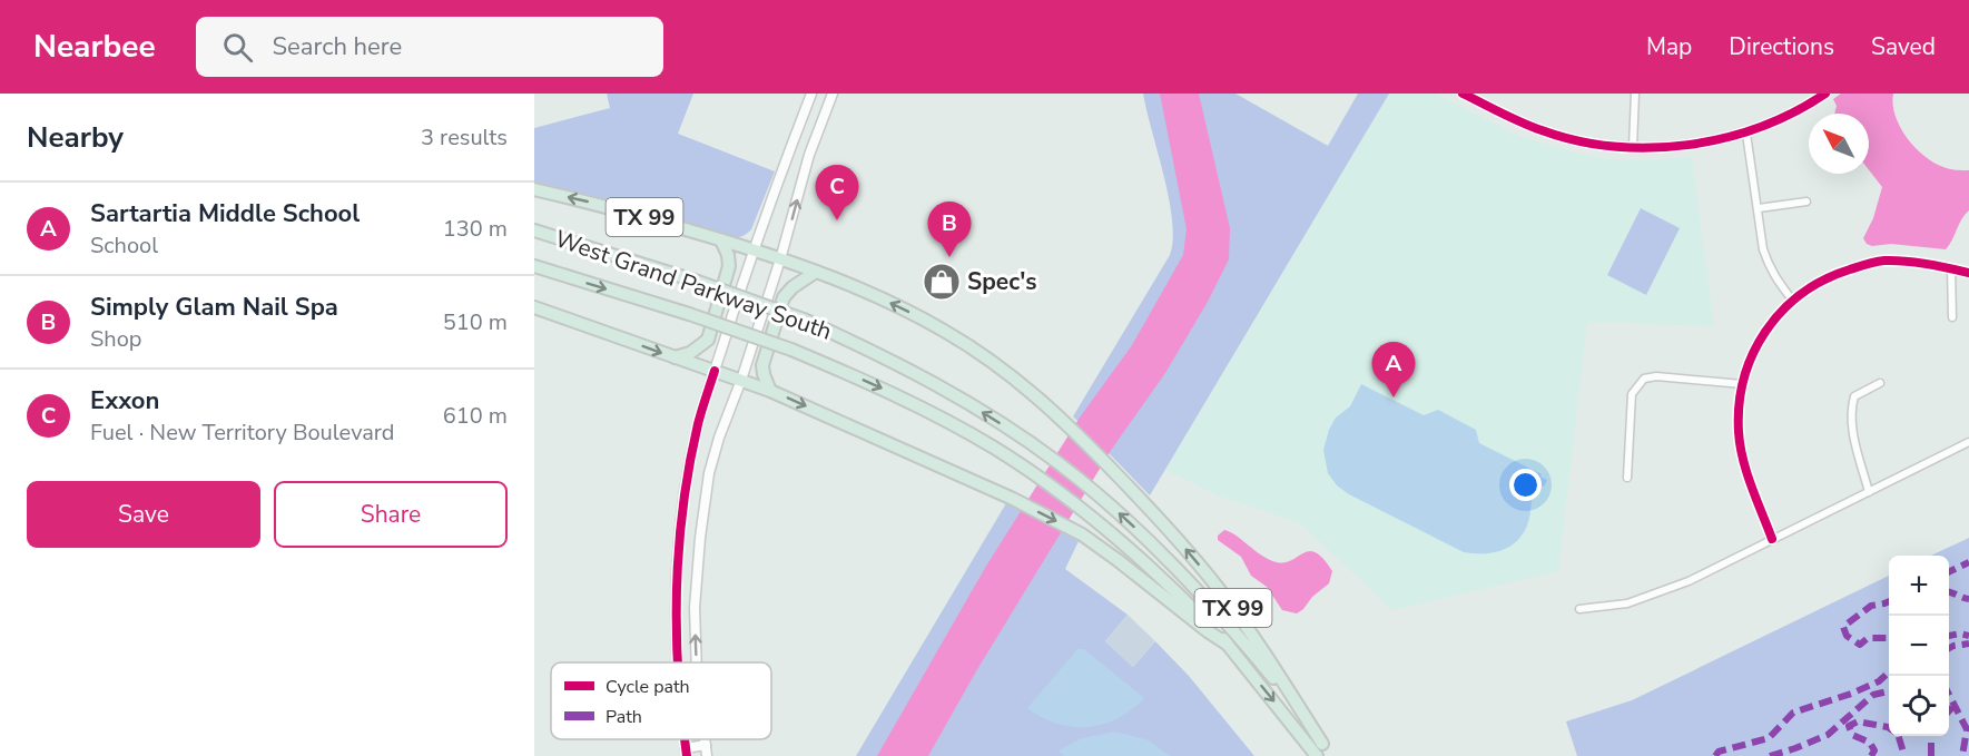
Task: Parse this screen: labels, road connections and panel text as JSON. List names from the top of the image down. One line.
{"streets":{"highway":["TX 99","West Grand Parkway South"]},"crossings":[["TX 99","West Grand Parkway South"]],"places":{"shop":["Spec's"]},"legend":["Cycle path","Path"],"north":"top left","page":{"header":"Nearbee","search":"Search here","nav":["Map","Directions","Saved"],"heading":["Nearby","3 results"],"pins":["C","B","A"],"list":[{"mark":"A","name":"Sartartia Middle School","note":"School","value":"130 m"},{"mark":"B","name":"Simply Glam Nail Spa","note":"Shop","value":"510 m"},{"mark":"C","name":"Exxon","note":"Fuel · New Territory Boulevard","value":"610 m"}],"buttons":["Save","Share"],"map_buttons":["+","−"]}}
